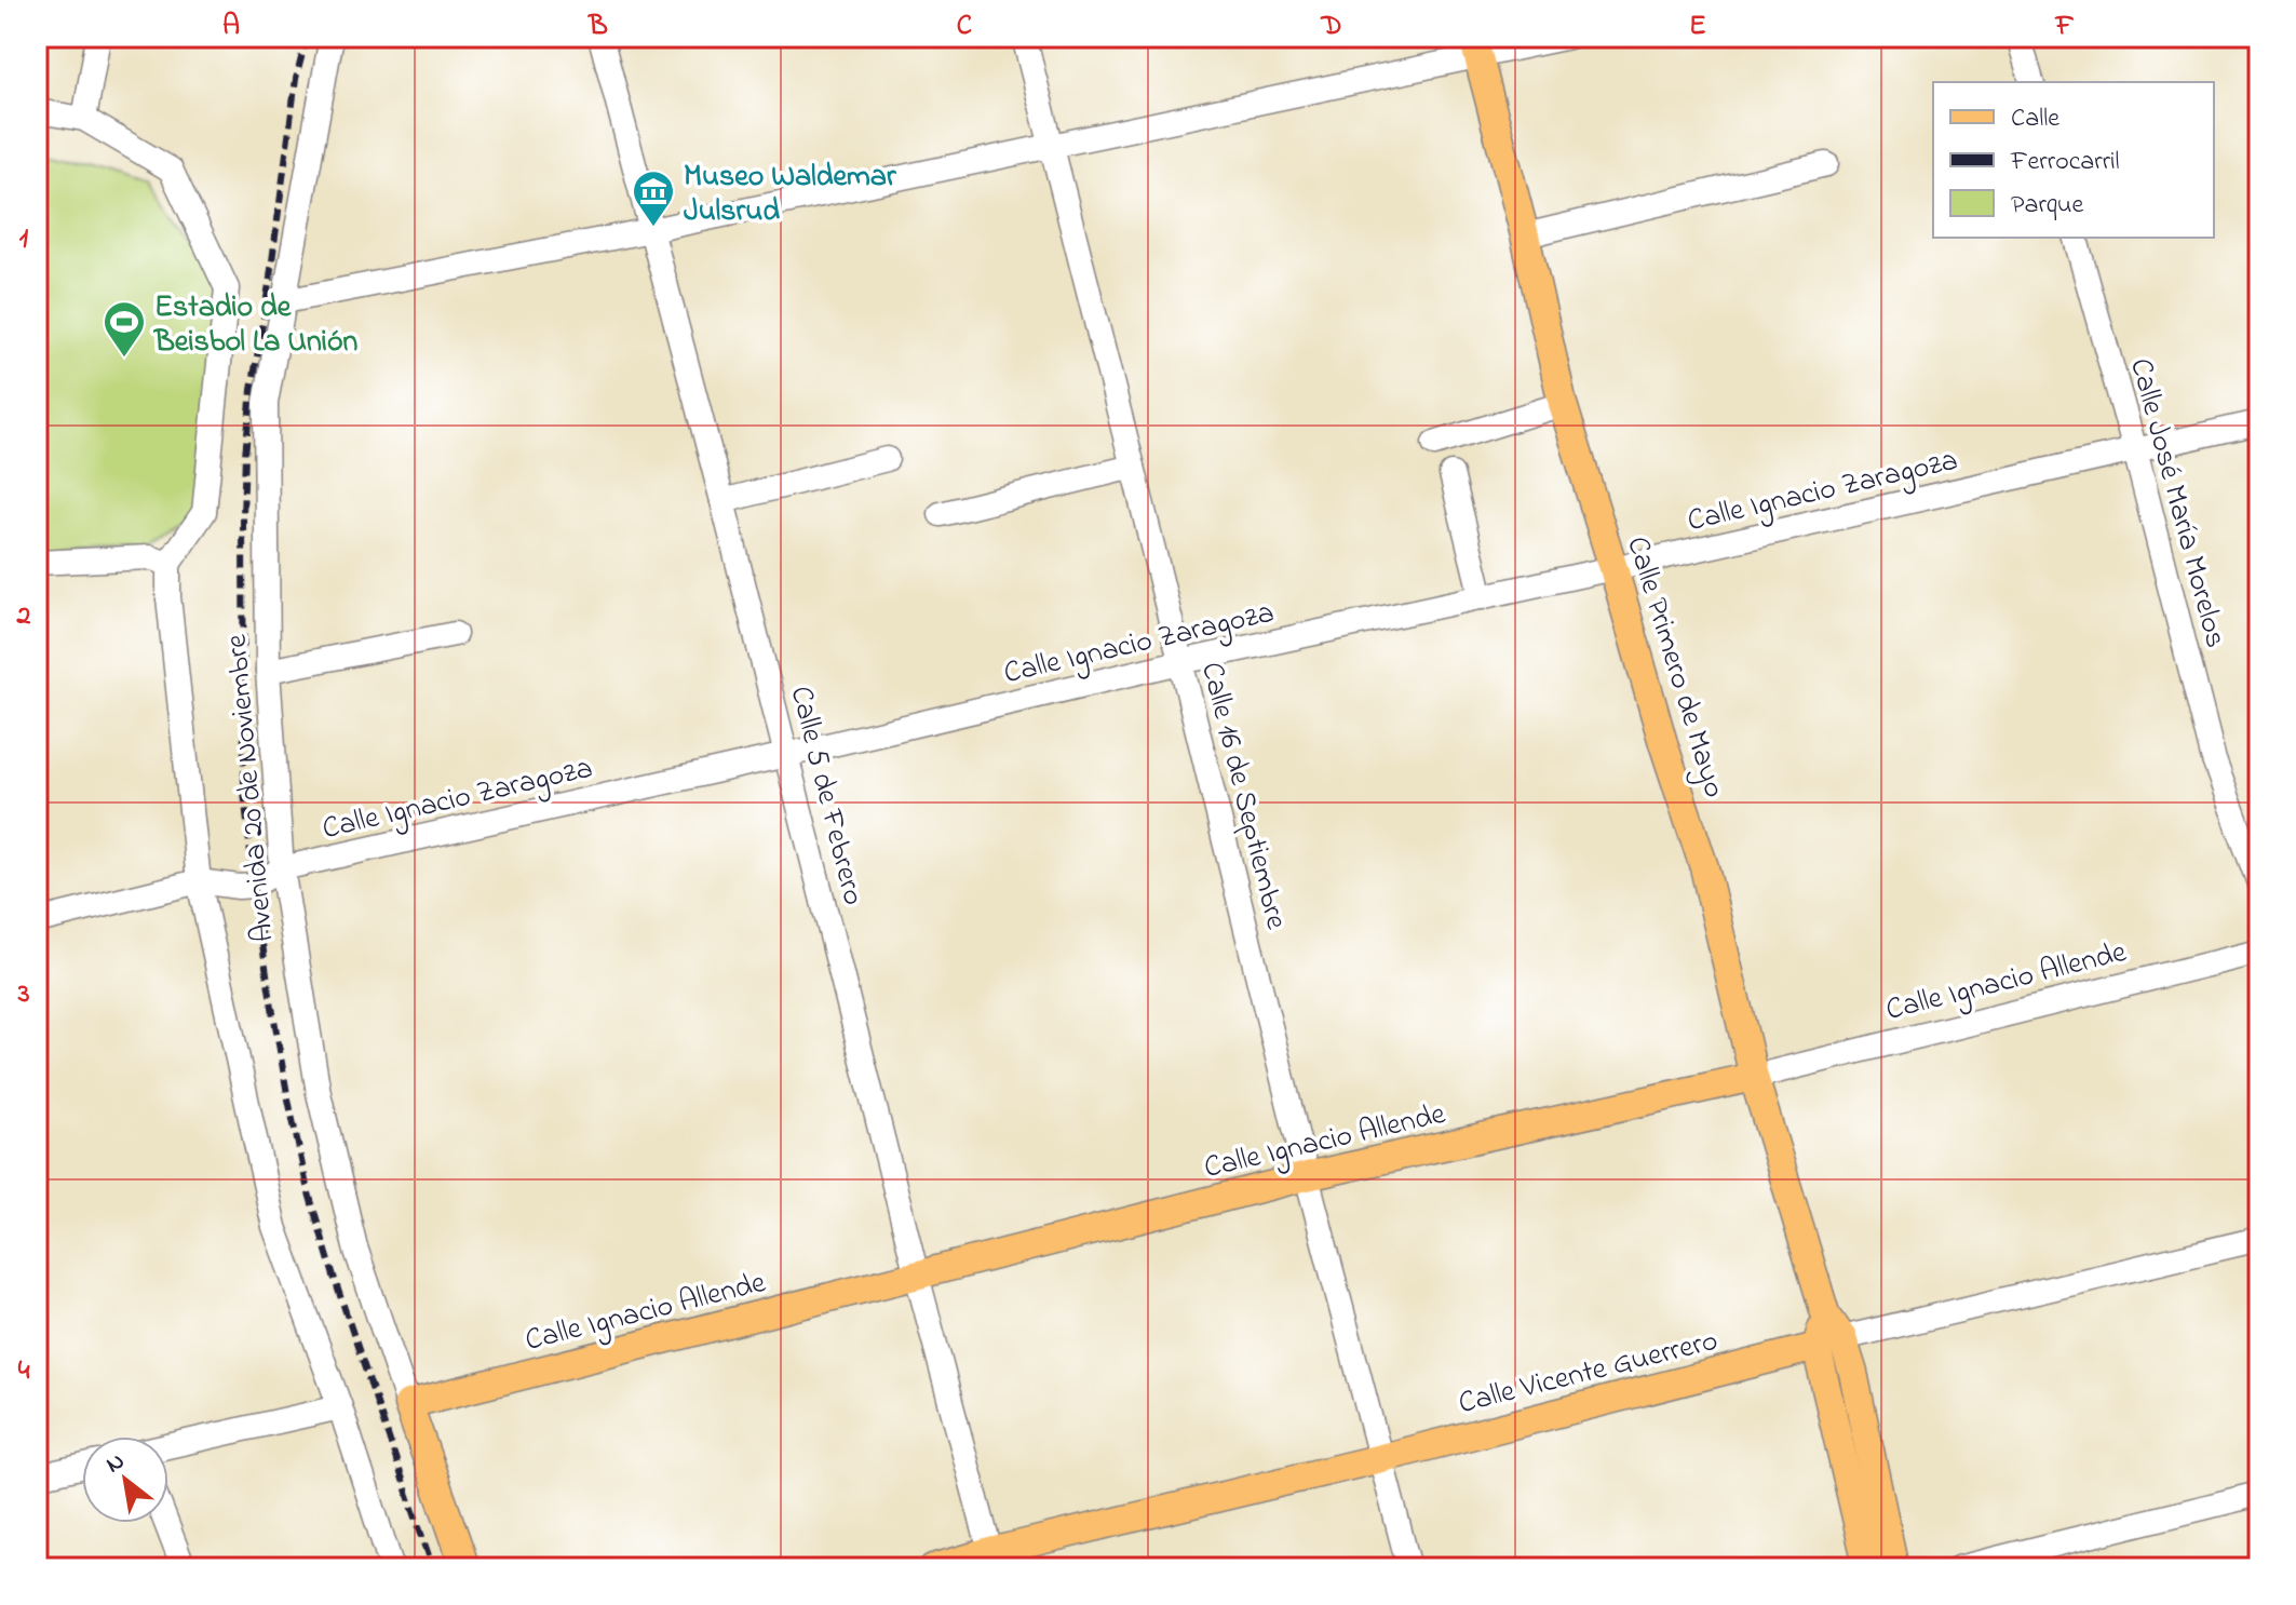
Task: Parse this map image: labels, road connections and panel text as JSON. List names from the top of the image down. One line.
{"streets":{"main road":["Calle Primero de Mayo","Avenida 20 de Noviembre","Calle Ignacio Allende","Calle Vicente Guerrero"],"street":["Calle Ignacio Zaragoza","Calle José María Morelos","Calle 5 de Febrero","Calle 16 de Septiembre"]},"crossings":[["Calle Ignacio Zaragoza","Calle José María Morelos"],["Calle Ignacio Zaragoza","Calle Primero de Mayo"],["Calle Ignacio Zaragoza","Avenida 20 de Noviembre"],["Calle Ignacio Zaragoza","Calle 5 de Febrero"],["Calle Ignacio Zaragoza","Calle 16 de Septiembre"],["Calle Primero de Mayo","Calle Ignacio Allende"],["Calle Primero de Mayo","Calle Vicente Guerrero"],["Avenida 20 de Noviembre","Calle Ignacio Allende"],["Calle 5 de Febrero","Calle Ignacio Allende"],["Calle 5 de Febrero","Calle Vicente Guerrero"],["Calle 16 de Septiembre","Calle Ignacio Allende"],["Calle 16 de Septiembre","Calle Vicente Guerrero"]],"places":{"museum":["Museo Waldemar Julsrud"],"sports":["Estadio de Beisbol La Unión"]},"legend":["Calle","Ferrocarril","Parque"],"north":"top left","grid":{"columns":["A","B","C","D","E","F"],"rows":["1","2","3","4"]}}
